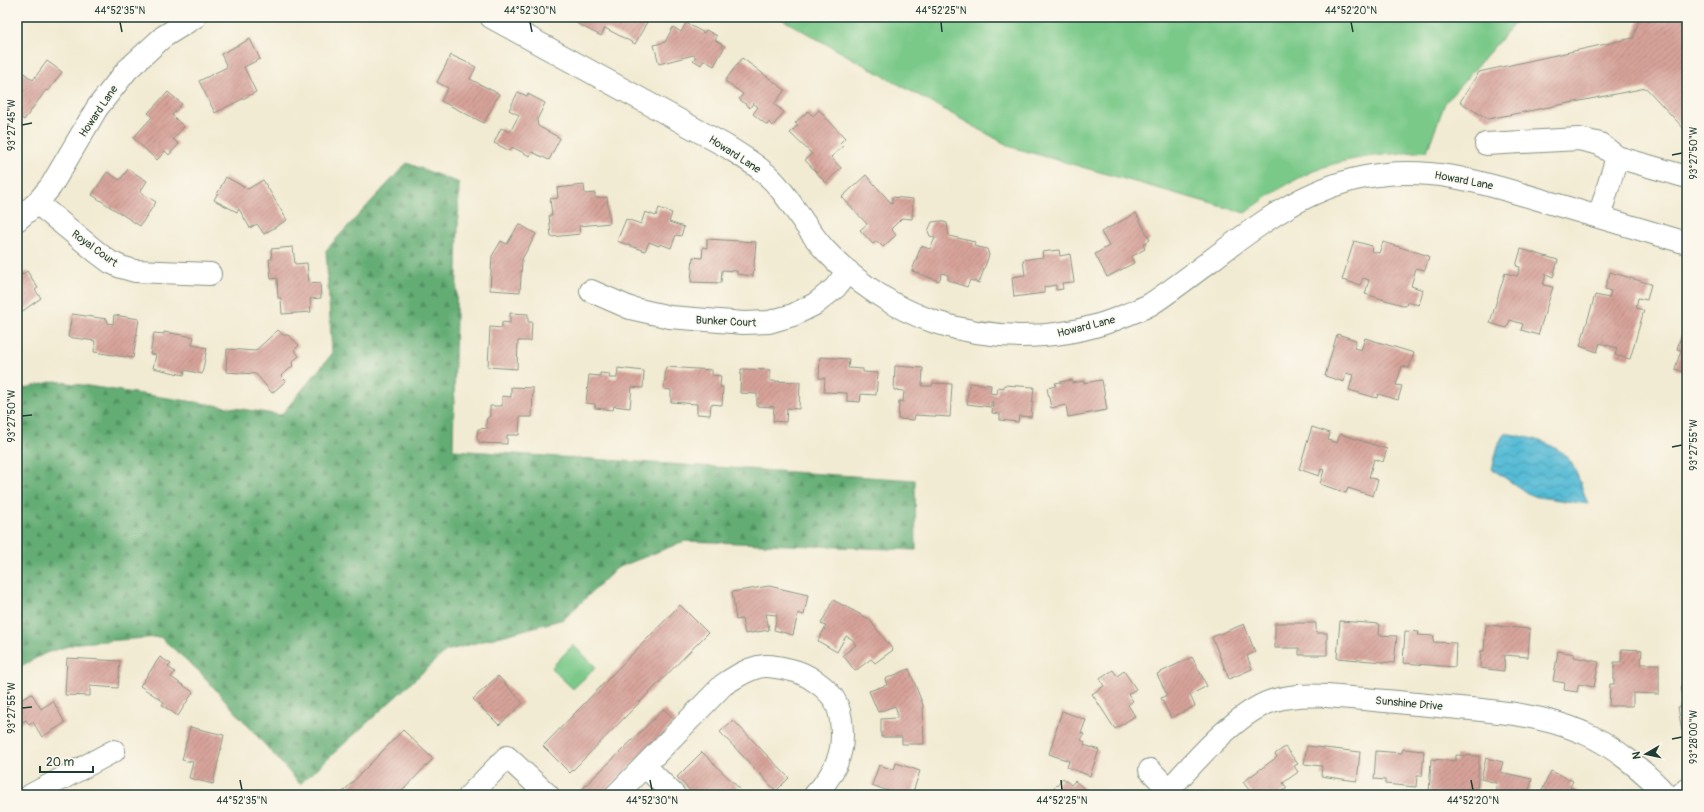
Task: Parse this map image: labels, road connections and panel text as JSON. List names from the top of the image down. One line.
{"streets":{"street":["Howard Lane","Royal Court","Bunker Court","Sunshine Drive"]},"crossings":[["Howard Lane","Royal Court"],["Howard Lane","Bunker Court"]],"scale_bar":"20 m","north":"left","coordinates":["44°52'35\"N","44°52'30\"N","44°52'25\"N","44°52'20\"N","93°27'45\"W","93°27'50\"W","93°27'55\"W","93°28'00\"W"]}
